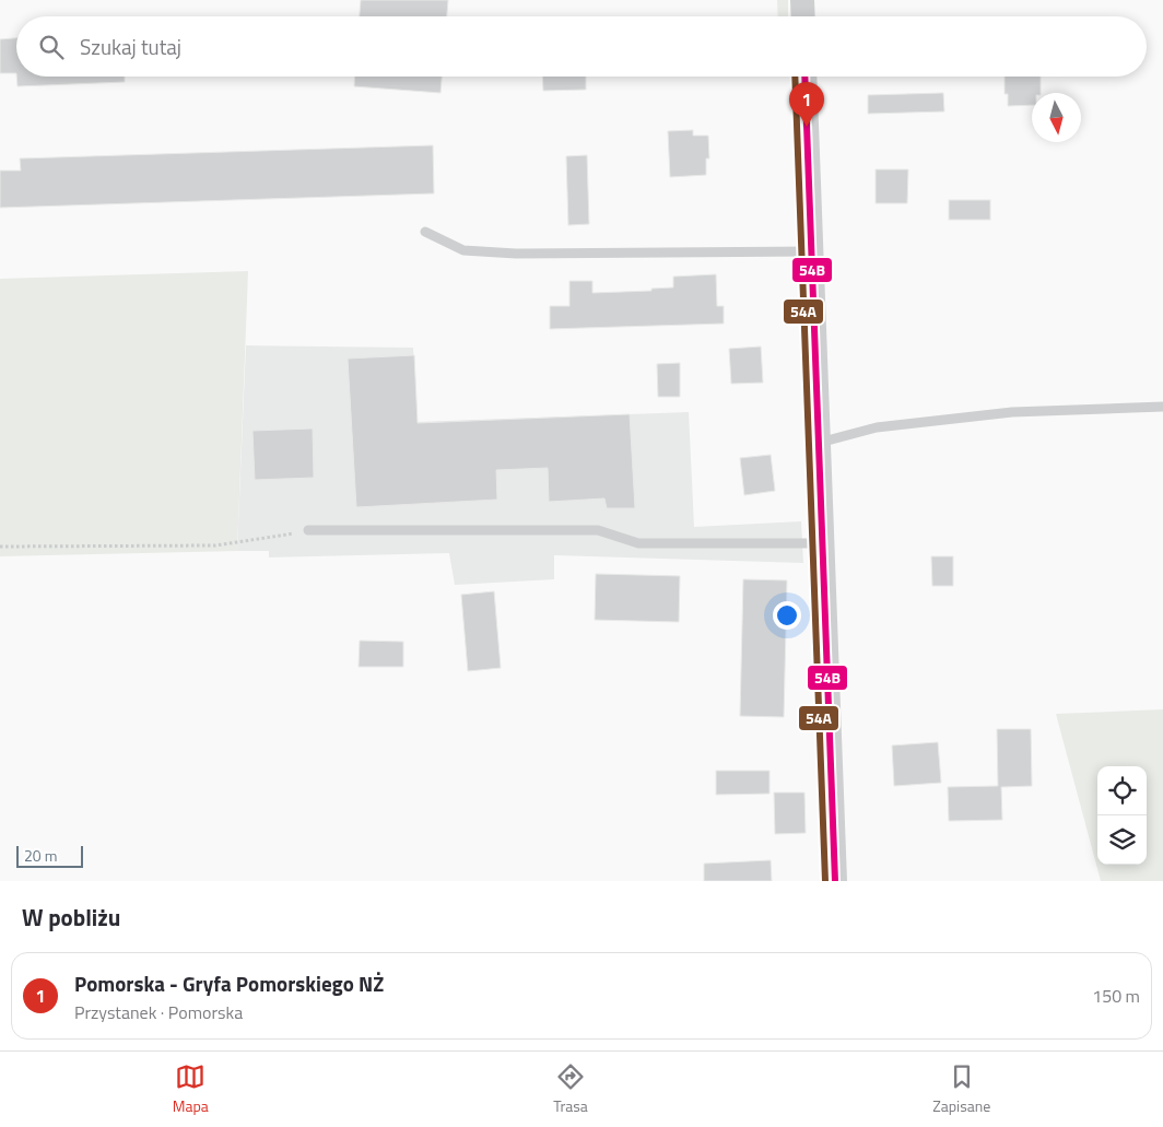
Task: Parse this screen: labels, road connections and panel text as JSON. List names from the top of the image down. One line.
{"lines":["transit line 54B","transit line 54A"],"scale_bar":"20 m","north":"bottom","page":{"search":"Szukaj tutaj","pins":"1","scale":"20 m","heading":"W pobliżu","list":[{"mark":"1","name":"Pomorska - Gryfa Pomorskiego NŻ","note":"Przystanek · Pomorska","value":"150 m"}],"nav":["Mapa","Trasa","Zapisane"]}}
